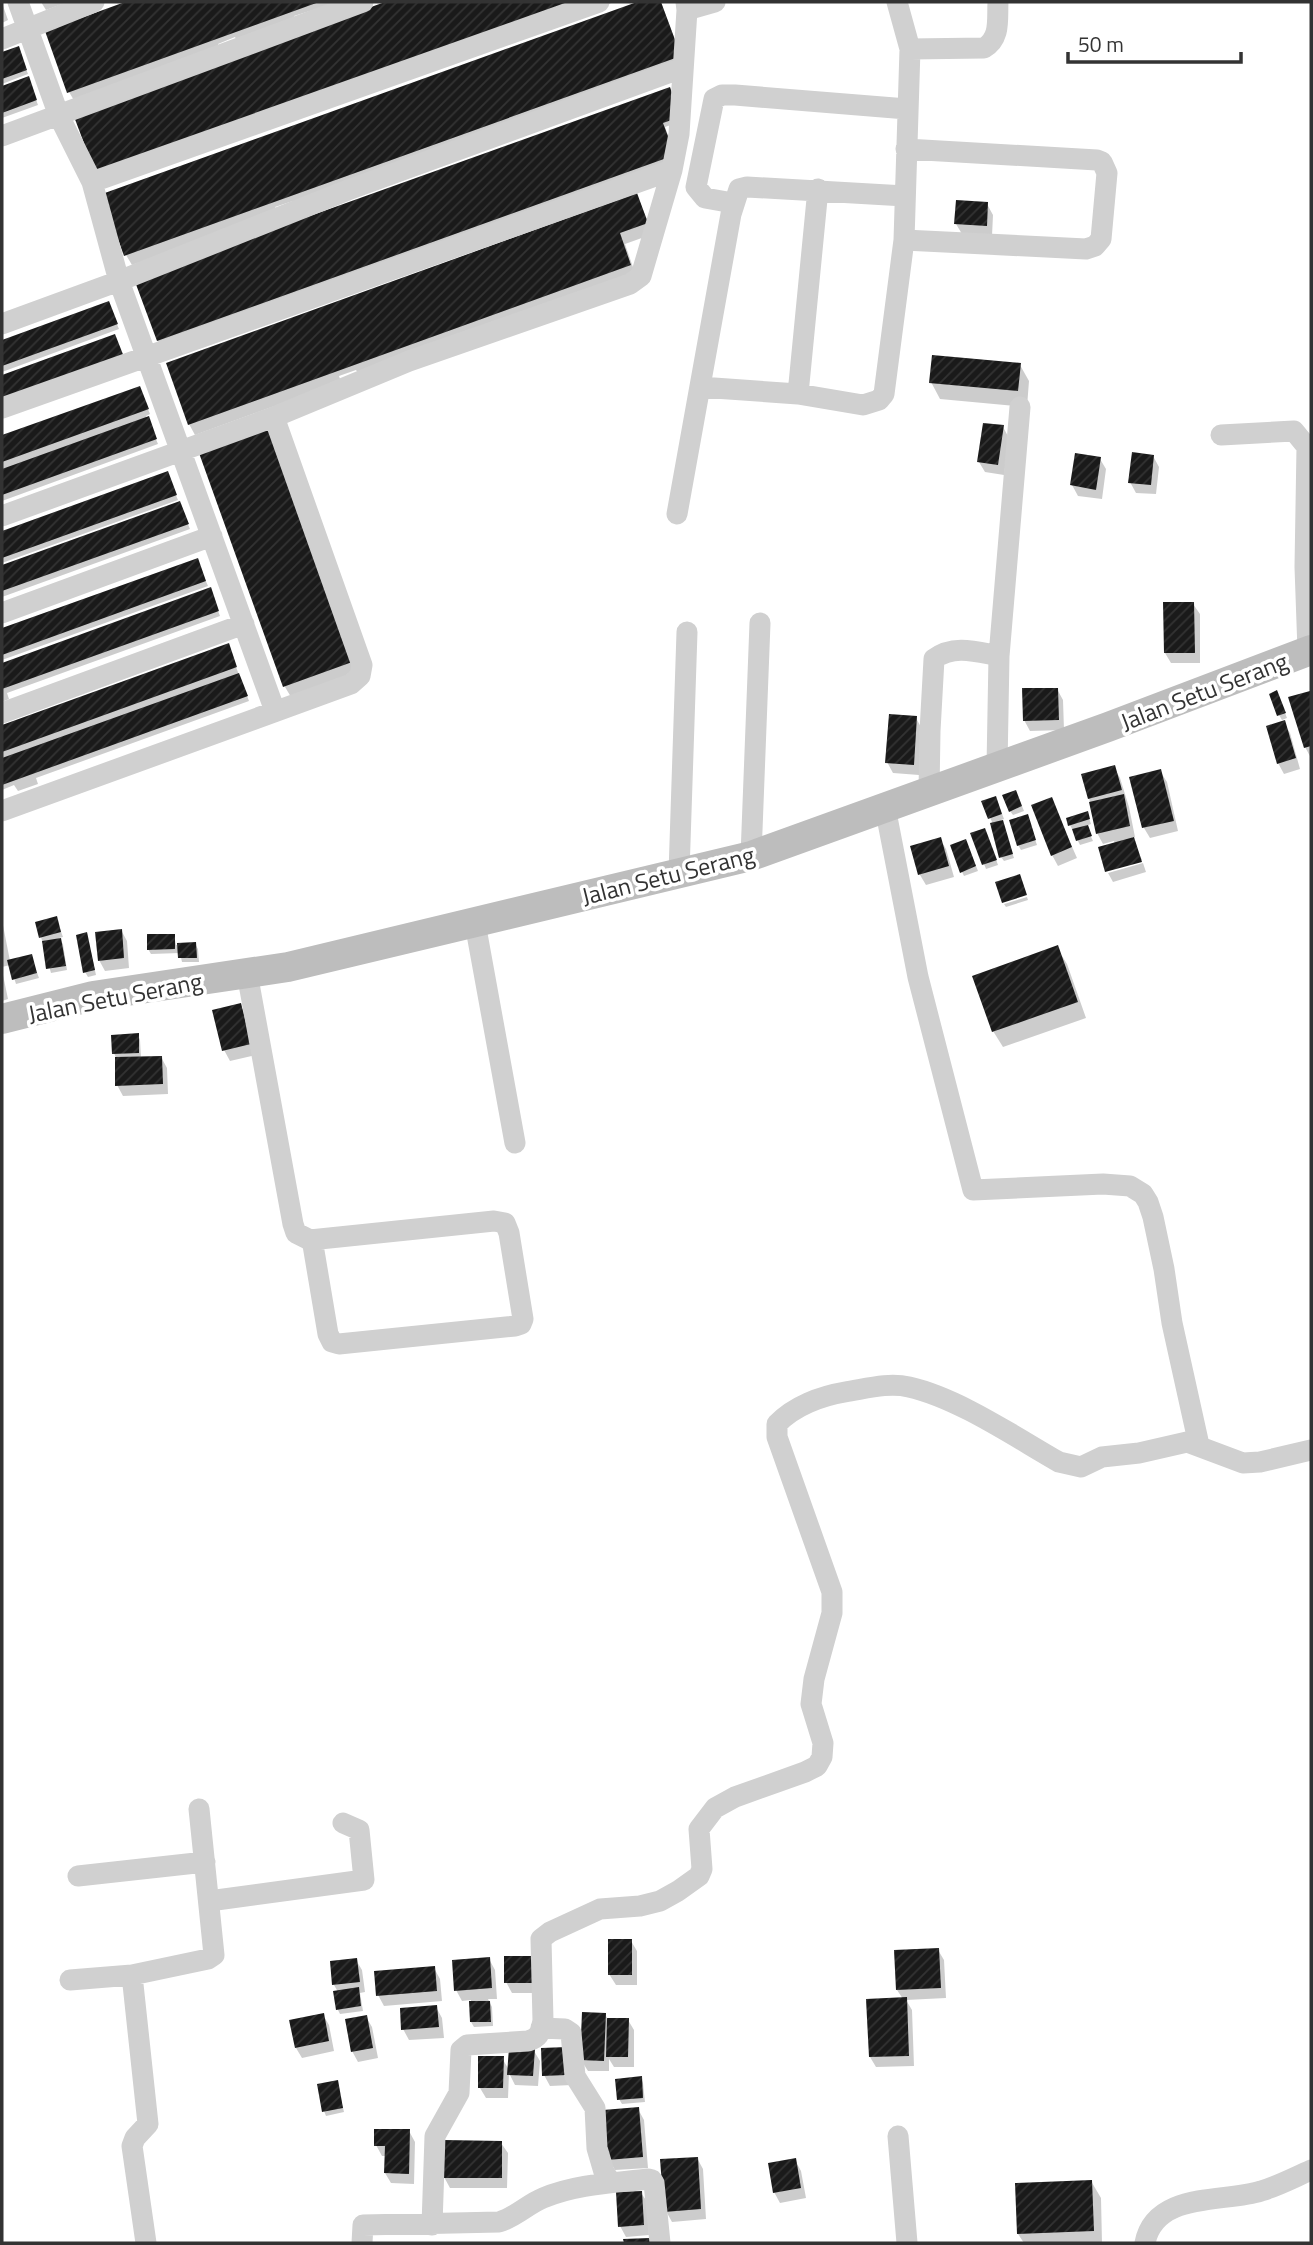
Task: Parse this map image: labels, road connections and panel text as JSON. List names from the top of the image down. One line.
{"streets":{"street":["Jalan Setu Serang"]},"scale_bar":"50 m"}
